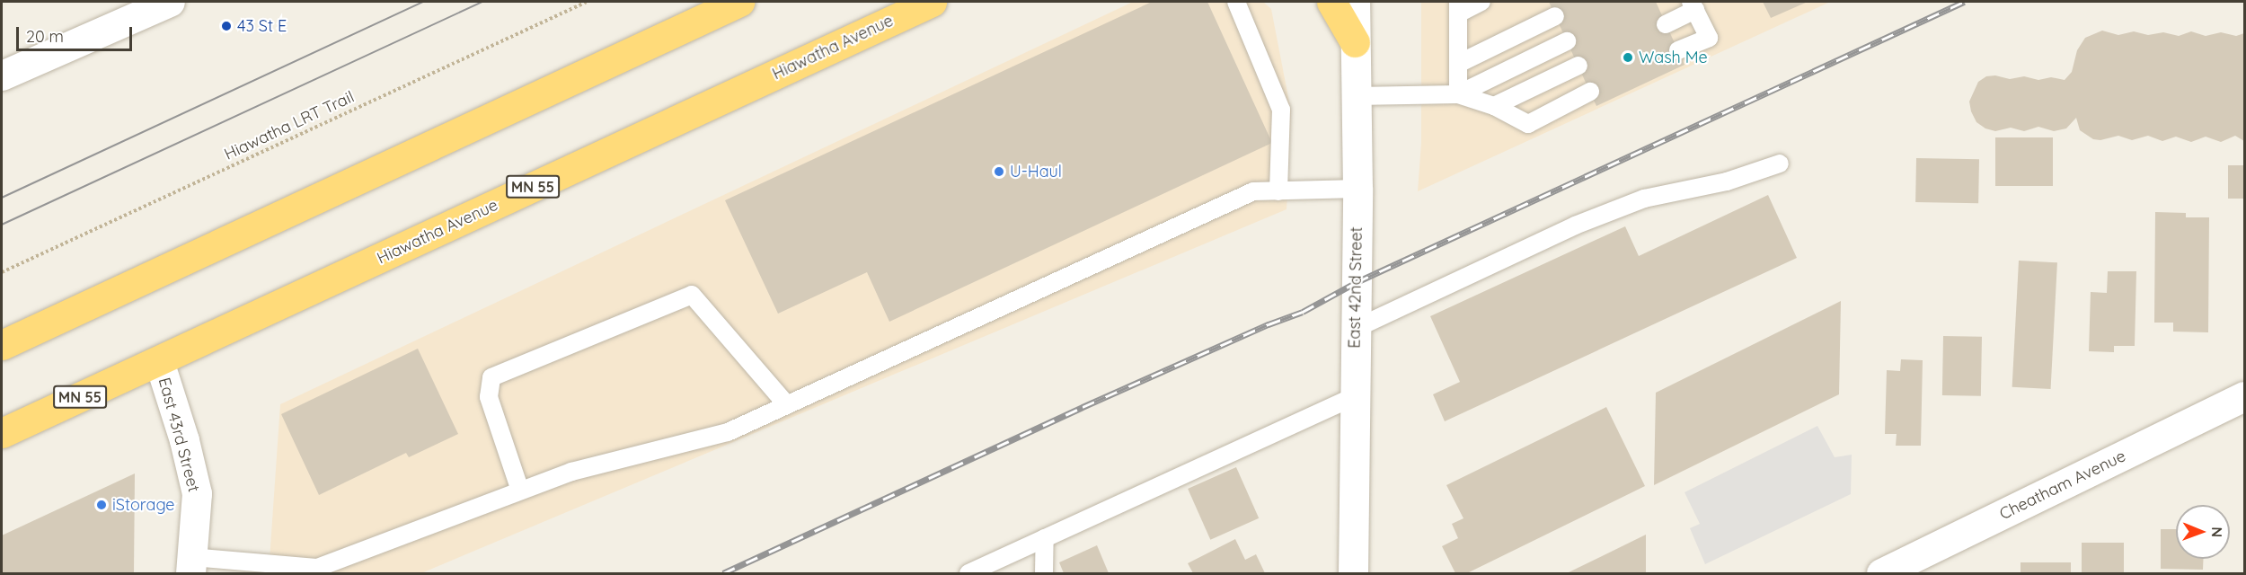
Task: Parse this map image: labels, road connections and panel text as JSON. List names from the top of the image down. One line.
{"streets":{"highway":["Hiawatha Avenue","MN 55"],"street":["East 42nd Street","East 43rd Street","Cheatham Avenue"],"path":["Hiawatha LRT Trail"]},"crossings":[["Hiawatha Avenue","East 43rd Street"]],"places":["43 St E","Wash Me","U-Haul","iStorage"],"scale_bar":"20 m","north":"right"}
